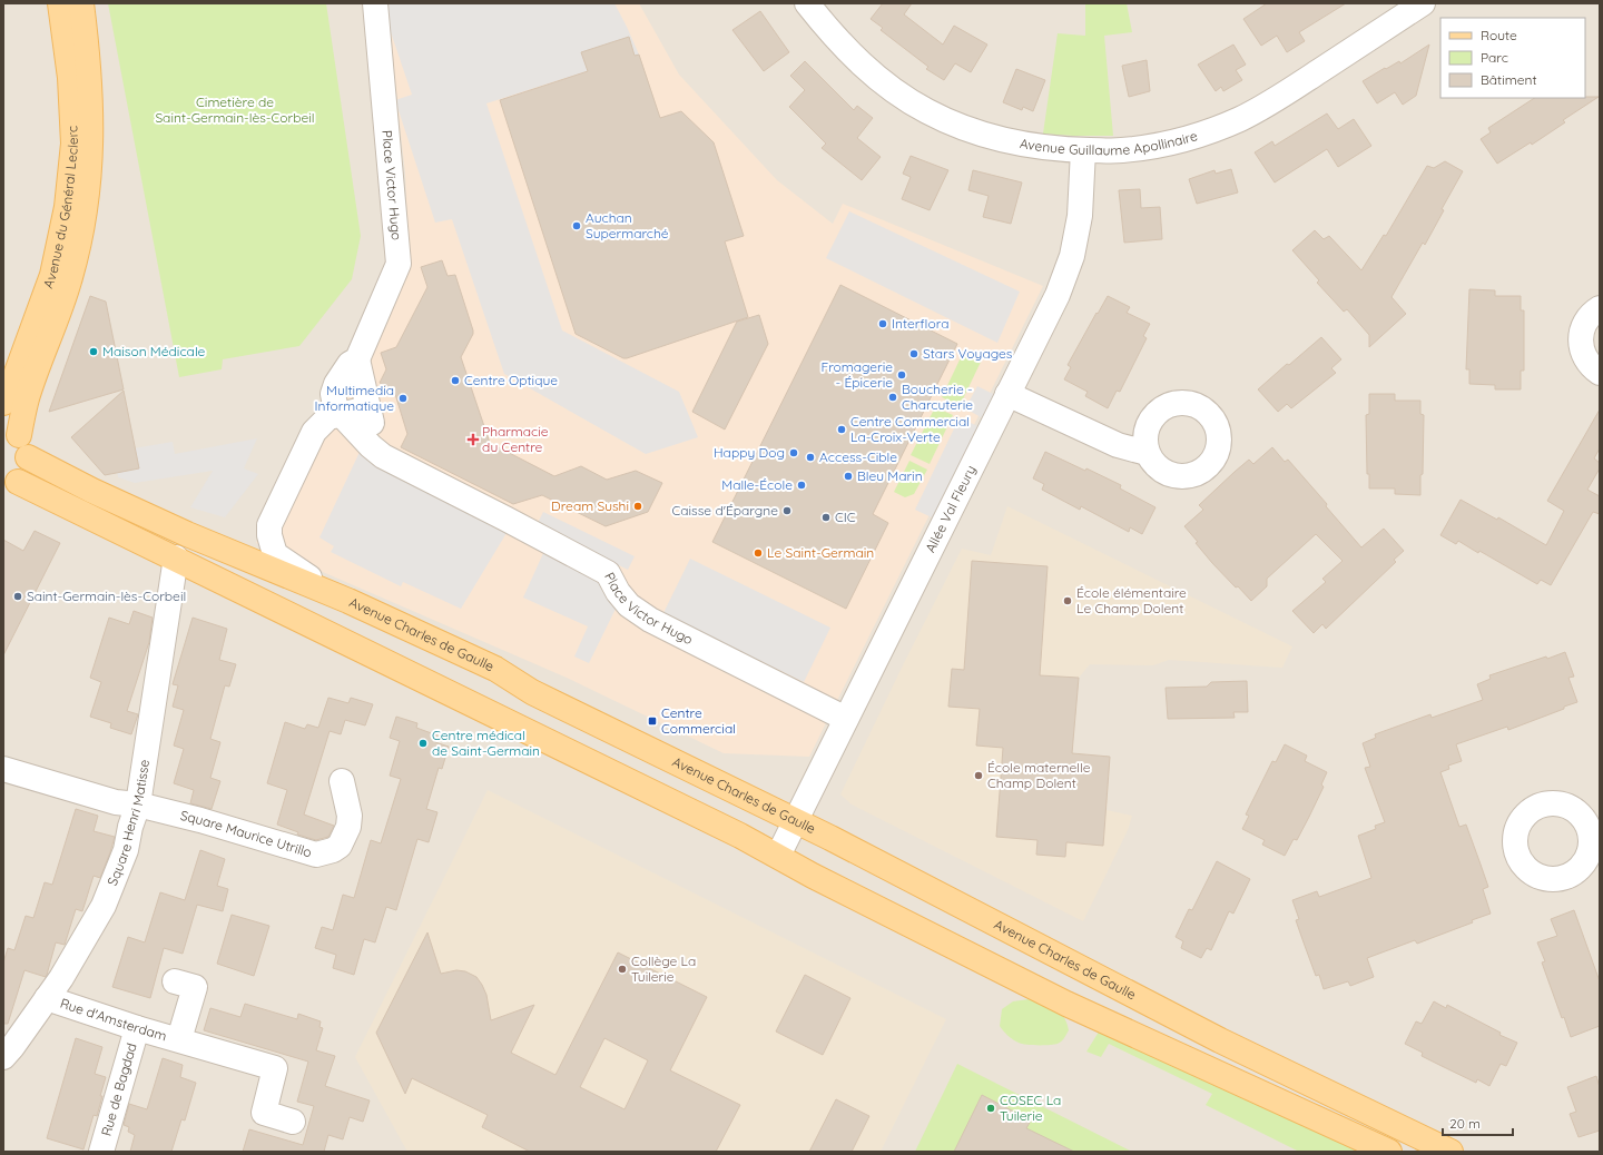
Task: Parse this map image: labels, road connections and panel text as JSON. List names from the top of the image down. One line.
{"streets":{"main road":["Avenue du Général Leclerc","Avenue Charles de Gaulle"],"street":["Avenue Guillaume Apollinaire","Place Victor Hugo","Allée Val Fleury","Square Henri Matisse","Square Maurice Utrillo","Rue d'Amsterdam","Rue de Bagdad"]},"crossings":[["Avenue Guillaume Apollinaire","Allée Val Fleury"],["Place Victor Hugo","Allée Val Fleury"],["Allée Val Fleury","Avenue Charles de Gaulle"],["Square Henri Matisse","Square Maurice Utrillo"],["Square Henri Matisse","Rue d'Amsterdam"],["Rue d'Amsterdam","Rue de Bagdad"]],"parks":["Cimetière de Saint-Germain-lès-Corbeil"],"places":{"other":["Auchan Supermarché","Interflora","Maison Médicale","Stars Voyages","Fromagerie - Épicerie","Centre Optique","Boucherie - Charcuterie","Multimedia Informatique","Centre Commercial La-Croix-Verte","Happy Dog","Access-Cible","Bleu Marin","Malle-École","Dream Sushi","Caisse d'Épargne","CIC","Le Saint-Germain","Saint-Germain-lès-Corbeil","École élémentaire Le Champ Dolent","Centre médical de Saint-Germain","École maternelle Champ Dolent","Collège La Tuilerie","COSEC La Tuilerie"],"health":["Pharmacie du Centre"],"transit":["Centre Commercial"]},"legend":["Route","Parc","Bâtiment"],"scale_bar":"20 m"}
